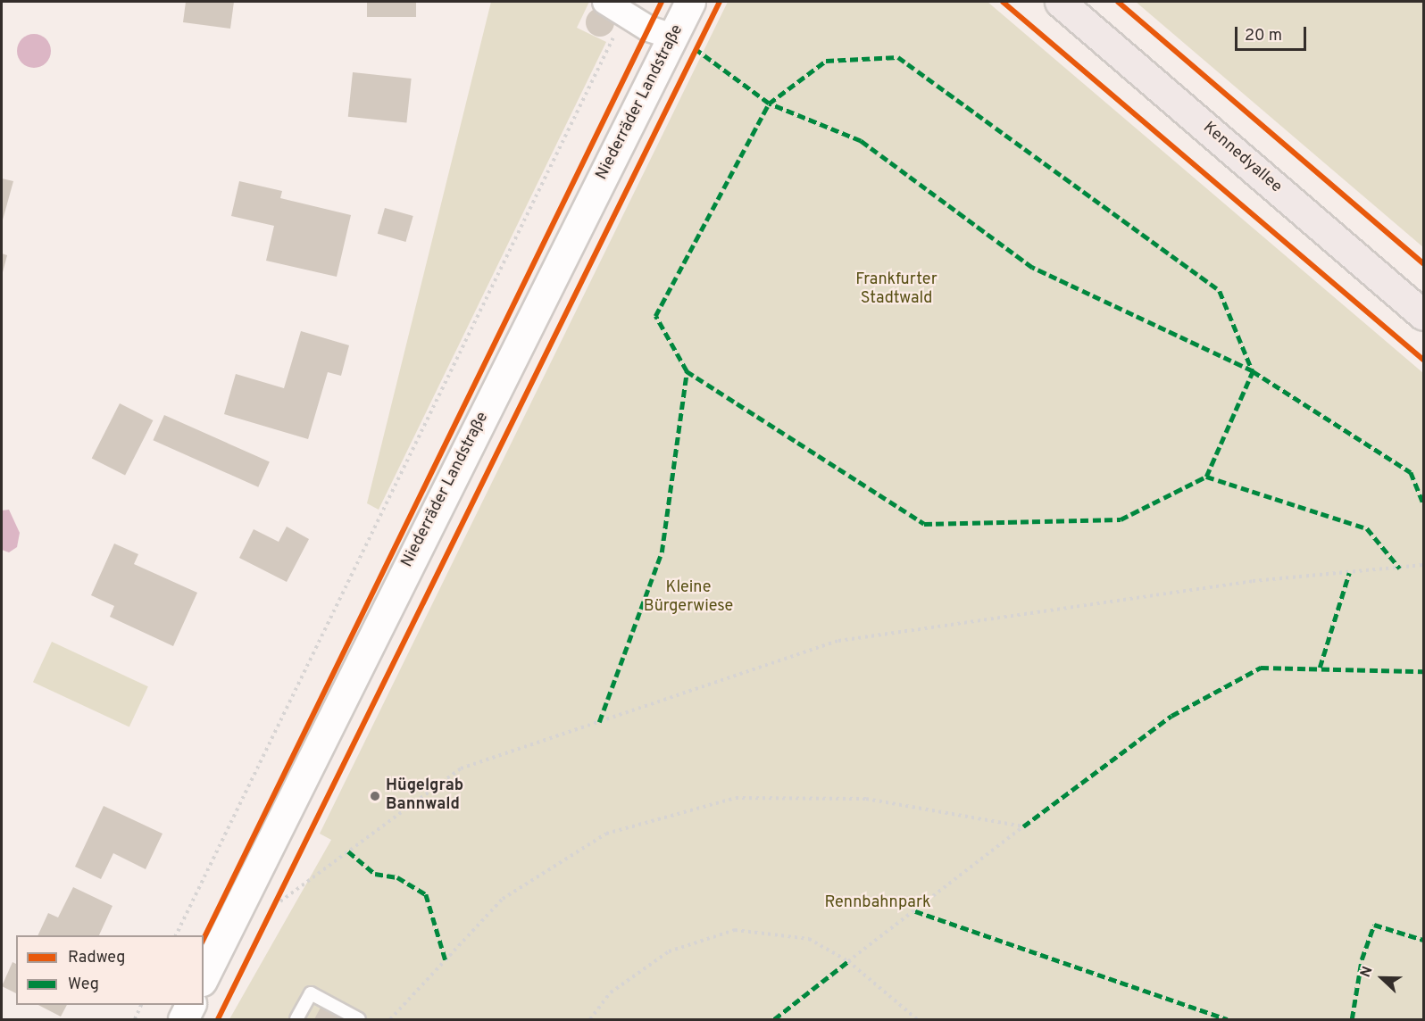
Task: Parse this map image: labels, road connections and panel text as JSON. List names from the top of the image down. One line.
{"streets":{"main road":["Kennedyallee"],"street":["Niederräder Landstraße"]},"parks":["Frankfurter Stadtwald","Kleine Bürgerwiese","Rennbahnpark"],"places":["Hügelgrab Bannwald"],"legend":["Radweg","Weg"],"scale_bar":"20 m","north":"left"}
